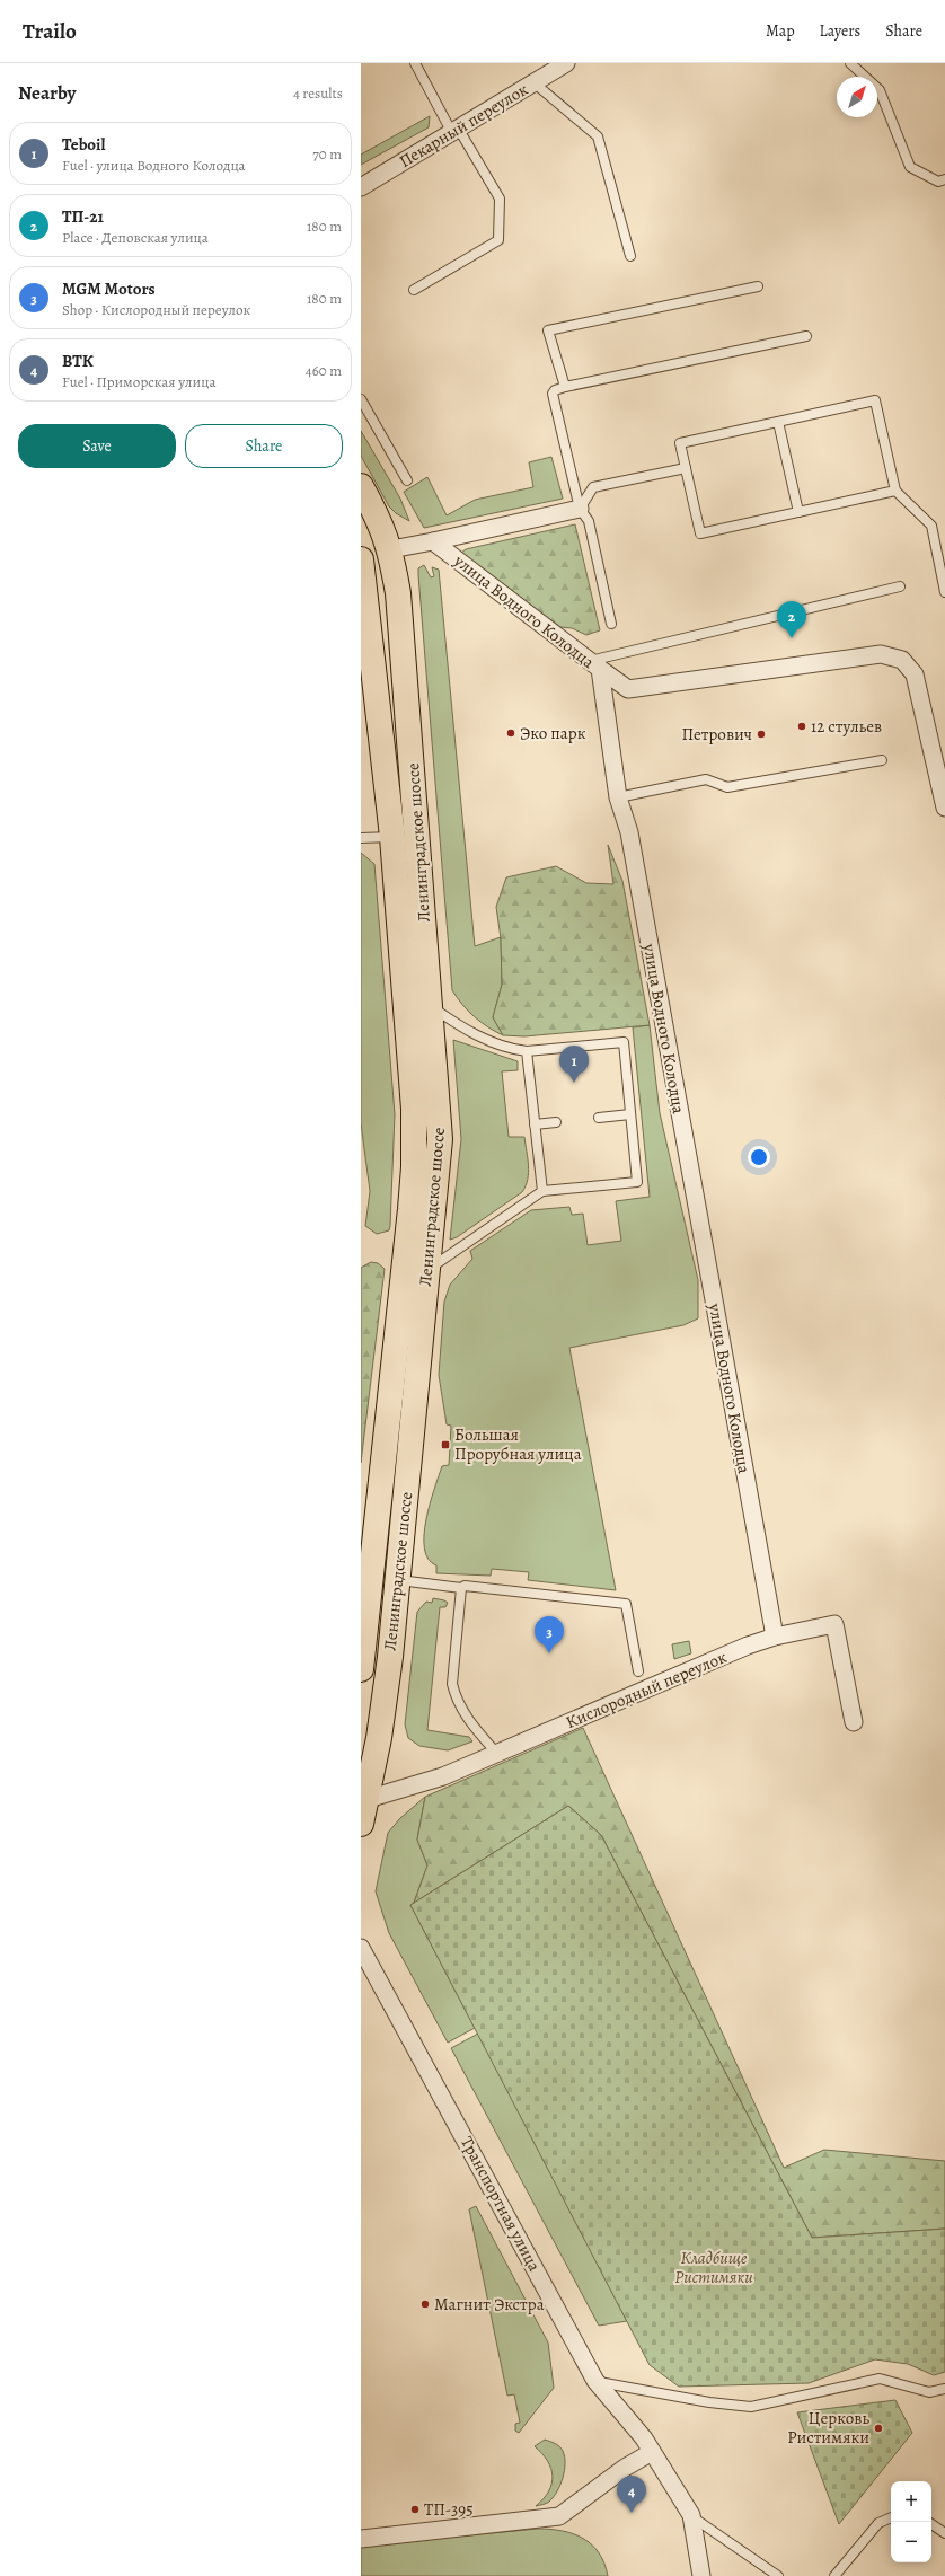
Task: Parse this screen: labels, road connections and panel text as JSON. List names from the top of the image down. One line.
{"streets":{"main road":["Ленинградское шоссе"],"street":["Пекарный переулок","улица Водного Колодца","Кислородный переулок","Транспортная улица"]},"crossings":[["улица Водного Колодца","Кислородный переулок"],["Ленинградское шоссе","Кислородный переулок"]],"parks":["Кладбище Ристимяки"],"places":{"other":["12 стульев","Эко парк","Петрович","Магнит Экстра","Церковь Ристимяки","ТП-395"],"transit":["Большая Прорубная улица"]},"north":"top right","page":{"header":"Trailo","nav":["Map","Layers","Share"],"heading":["Nearby","4 results"],"list":[{"mark":"1","name":"Teboil","note":"Fuel · улица Водного Колодца","value":"70 m"},{"mark":"2","name":"ТП-21","note":"Place · Деповская улица","value":"180 m"},{"mark":"3","name":"MGM Motors","note":"Shop · Кислородный переулок","value":"180 m"},{"mark":"4","name":"ВТК","note":"Fuel · Приморская улица","value":"460 m"}],"buttons":["Save","Share"],"pins":["2","1","3","4"],"map_buttons":["+","−"]}}
